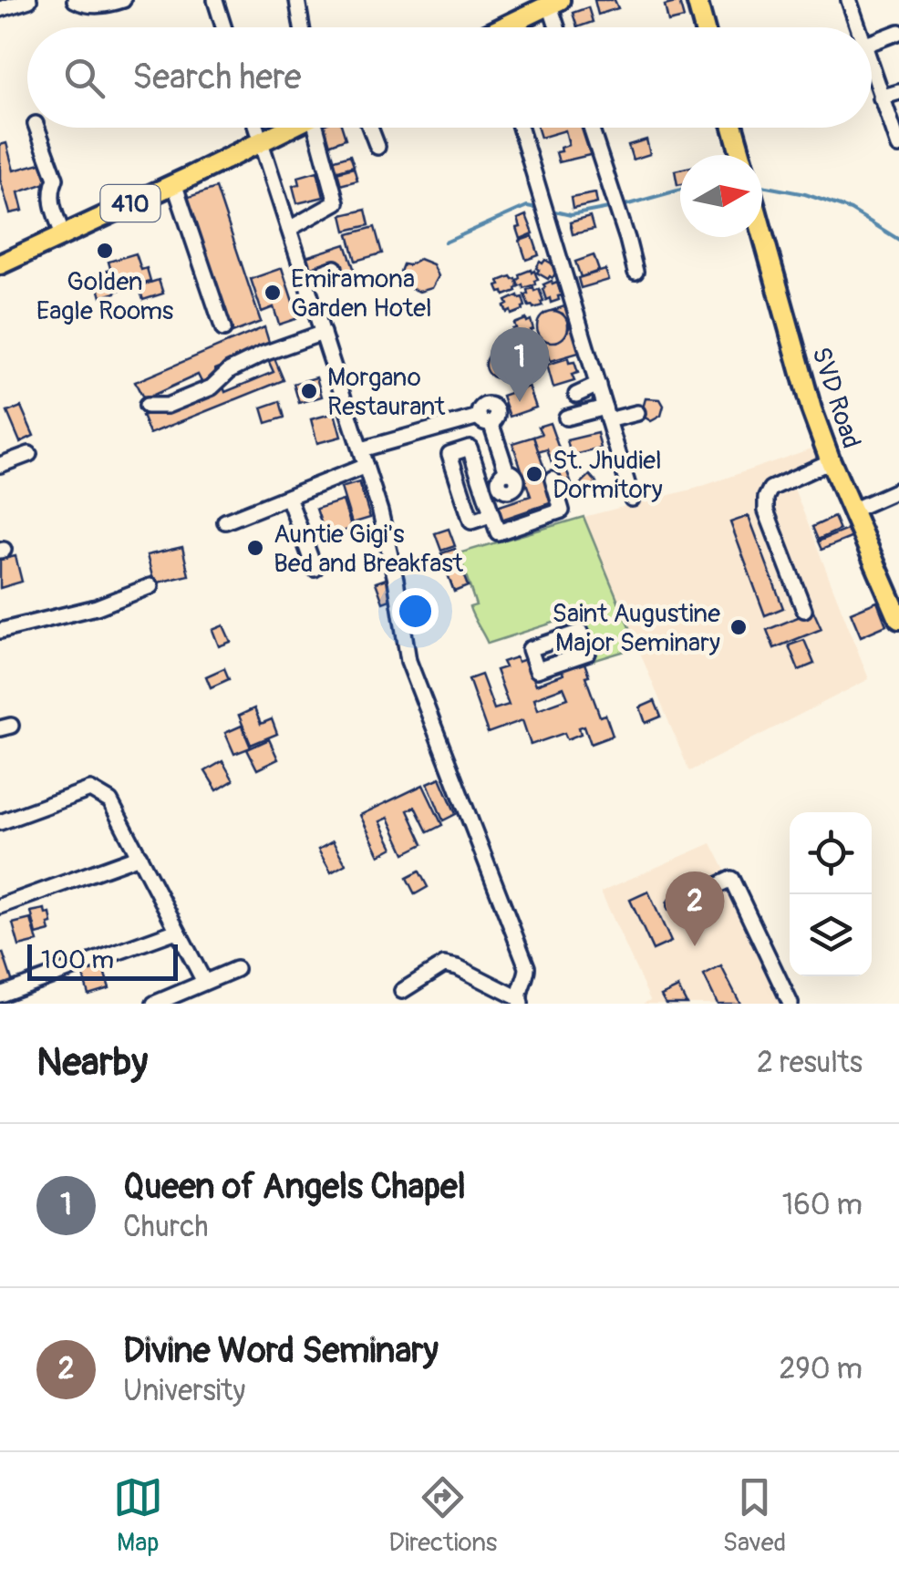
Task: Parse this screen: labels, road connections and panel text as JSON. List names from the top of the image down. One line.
{"streets":{"main road":["410","SVD Road"]},"places":["Golden Eagle Rooms","Emiramona Garden Hotel","Morgano Restaurant","St. Jhudiel Dormitory","Auntie Gigi's Bed and Breakfast","Saint Augustine Major Seminary"],"scale_bar":"100 m","north":"right","page":{"search":"Search here","pins":["1","2"],"scale":"100 m","heading":["Nearby","2 results"],"list":[{"mark":"1","name":"Queen of Angels Chapel","note":"Church","value":"160 m"},{"mark":"2","name":"Divine Word Seminary","note":"University","value":"290 m"}],"nav":["Map","Directions","Saved"]}}
